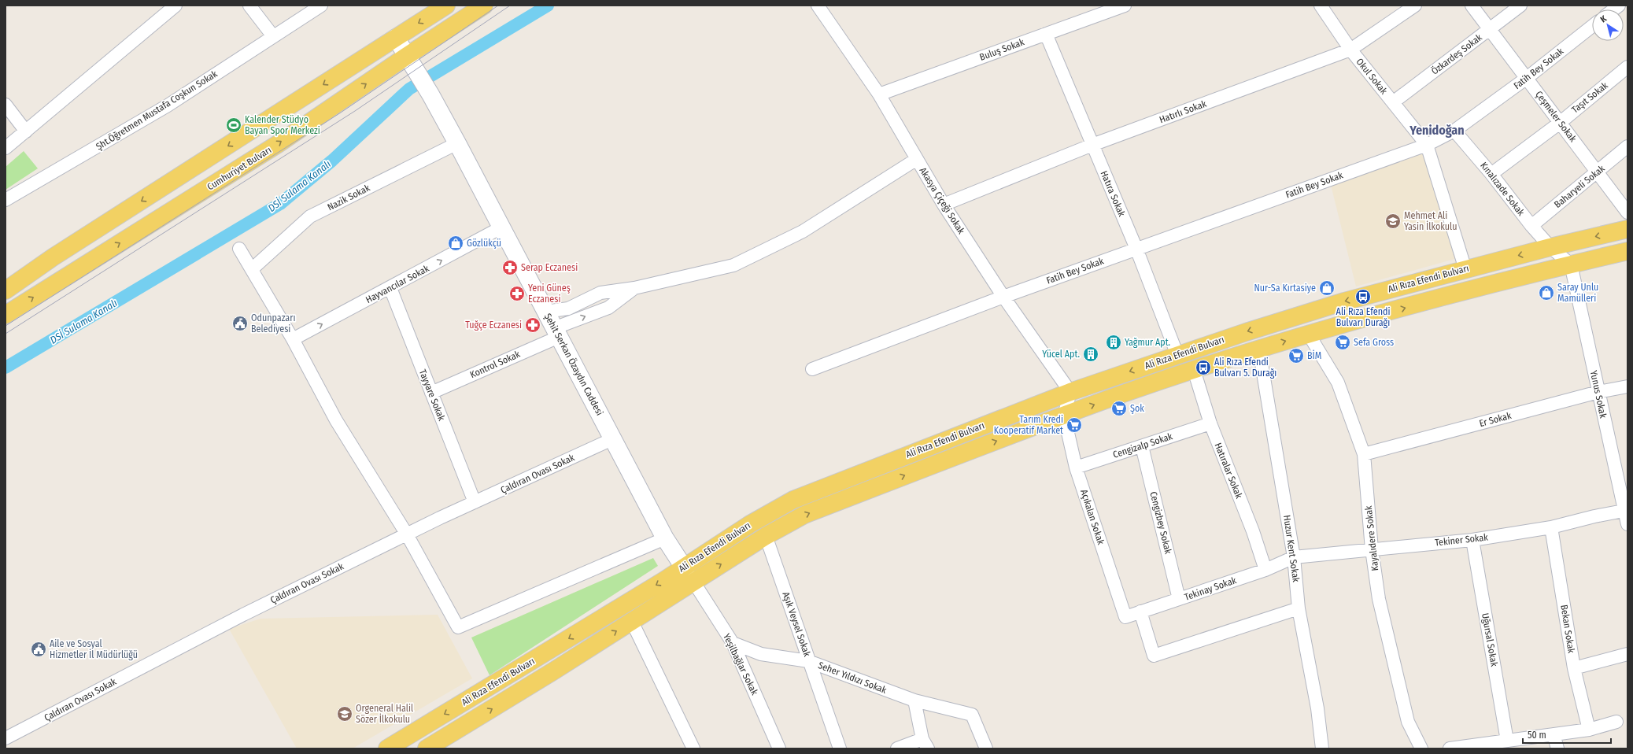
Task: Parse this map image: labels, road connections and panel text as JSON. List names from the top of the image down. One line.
{"streets":{"main road":["Cumhuriyet Bulvarı","Ali Rıza Efendi Bulvarı","Şehit Serkan Özaydın Caddesi"],"street":["Buluş Sokak","Özkardeş Sokak","Fatih Bey Sokak","Okul Sokak","Taşıt Sokak","Şht.Öğretmen Mustafa Coşkun Sokak","Hatırlı Sokak","Çeşmeler Sokak","Baharyeli Sokak","Kınalızade Sokak","Hatıra Sokak","Nazik Sokak","Akasya Çiçeği Sokak","Hayvancılar Sokak","Kontrol Sokak","Yunus Sokak","Tayyare Sokak","Er Sokak","Cengizalp Sokak","Hatıralar Sokak","Çaldıran Ovası Sokak","Açıkalan Sokak","Cengizbey Sokak","Kayalıdere Sokak","Tekiner Sokak","Huzur Kent Sokak","Tekinay Sokak","Aşık Veysel Sokak","Bekan Sokak","Uğursal Sokak","Yeşilbağlar Sokak","Seher Yıldızı Sokak"]},"crossings":[["Buluş Sokak","Hatıra Sokak"],["Buluş Sokak","Akasya Çiçeği Sokak"],["Özkardeş Sokak","Okul Sokak"],["Özkardeş Sokak","Çeşmeler Sokak"],["Fatih Bey Sokak","Okul Sokak"],["Fatih Bey Sokak","Çeşmeler Sokak"],["Fatih Bey Sokak","Kınalızade Sokak"],["Fatih Bey Sokak","Hatıra Sokak"],["Fatih Bey Sokak","Akasya Çiçeği Sokak"],["Okul Sokak","Hatırlı Sokak"],["Taşıt Sokak","Çeşmeler Sokak"],["Taşıt Sokak","Kınalızade Sokak"],["Hatırlı Sokak","Hatıra Sokak"],["Hatırlı Sokak","Akasya Çiçeği Sokak"],["Çeşmeler Sokak","Baharyeli Sokak"],["Cumhuriyet Bulvarı","Şehit Serkan Özaydın Caddesi"],["Baharyeli Sokak","Kınalızade Sokak"],["Kınalızade Sokak","Ali Rıza Efendi Bulvarı"],["Kınalızade Sokak","Yunus Sokak"],["Hatıra Sokak","Ali Rıza Efendi Bulvarı"],["Nazik Sokak","Şehit Serkan Özaydın Caddesi"],["Akasya Çiçeği Sokak","Ali Rıza Efendi Bulvarı"],["Ali Rıza Efendi Bulvarı","Şehit Serkan Özaydın Caddesi"],["Ali Rıza Efendi Bulvarı","Yunus Sokak"],["Ali Rıza Efendi Bulvarı","Hatıralar Sokak"],["Ali Rıza Efendi Bulvarı","Açıkalan Sokak"],["Ali Rıza Efendi Bulvarı","Kayalıdere Sokak"],["Ali Rıza Efendi Bulvarı","Huzur Kent Sokak"],["Ali Rıza Efendi Bulvarı","Aşık Veysel Sokak"],["Ali Rıza Efendi Bulvarı","Yeşilbağlar Sokak"],["Hayvancılar Sokak","Şehit Serkan Özaydın Caddesi"],["Hayvancılar Sokak","Tayyare Sokak"],["Kontrol Sokak","Şehit Serkan Özaydın Caddesi"],["Kontrol Sokak","Tayyare Sokak"],["Şehit Serkan Özaydın Caddesi","Çaldıran Ovası Sokak"],["Şehit Serkan Özaydın Caddesi","Yeşilbağlar Sokak"],["Yunus Sokak","Er Sokak"],["Yunus Sokak","Tekiner Sokak"],["Tayyare Sokak","Çaldıran Ovası Sokak"],["Er Sokak","Kayalıdere Sokak"],["Cengizalp Sokak","Hatıralar Sokak"],["Cengizalp Sokak","Açıkalan Sokak"],["Cengizalp Sokak","Cengizbey Sokak"],["Hatıralar Sokak","Tekinay Sokak"],["Açıkalan Sokak","Tekinay Sokak"],["Cengizbey Sokak","Tekinay Sokak"],["Kayalıdere Sokak","Tekiner Sokak"],["Tekiner Sokak","Huzur Kent Sokak"],["Tekiner Sokak","Tekinay Sokak"],["Tekiner Sokak","Bekan Sokak"],["Tekiner Sokak","Uğursal Sokak"],["Huzur Kent Sokak","Tekinay Sokak"],["Aşık Veysel Sokak","Seher Yıldızı Sokak"],["Yeşilbağlar Sokak","Seher Yıldızı Sokak"]],"one_way":["Hayvancılar Sokak"],"districts":["Yenidoğan"],"water":["DSİ Sulama Kanalı"],"places":{"sports":["Kalender Stüdyo Bayan Spor Merkezi"],"school or university":["Mehmet Ali Yasin İlkokulu","Orgeneral Halil Sözer İlkokulu"],"shop":["Gözlükçü","Nur-Sa Kırtasiye","Saray Unlu Mamülleri"],"pharmacy":["Serap Eczanesi","Yeni Güneş Eczanesi","Tuğçe Eczanesi"],"bus stop":["Ali Rıza Efendi Bulvarı Durağı","Ali Rıza Efendi Bulvarı 5. Durağı"],"public building":["Odunpazarı Belediyesi","Aile ve Sosyal Hizmetler İl Müdürlüğü"],"building":["Yağmur Apt.","Yücel Apt."],"supermarket":["Sefa Gross","BİM","Şok","Tarım Kredi Kooperatif Market"]},"scale_bar":"50 m","north":"top left"}
